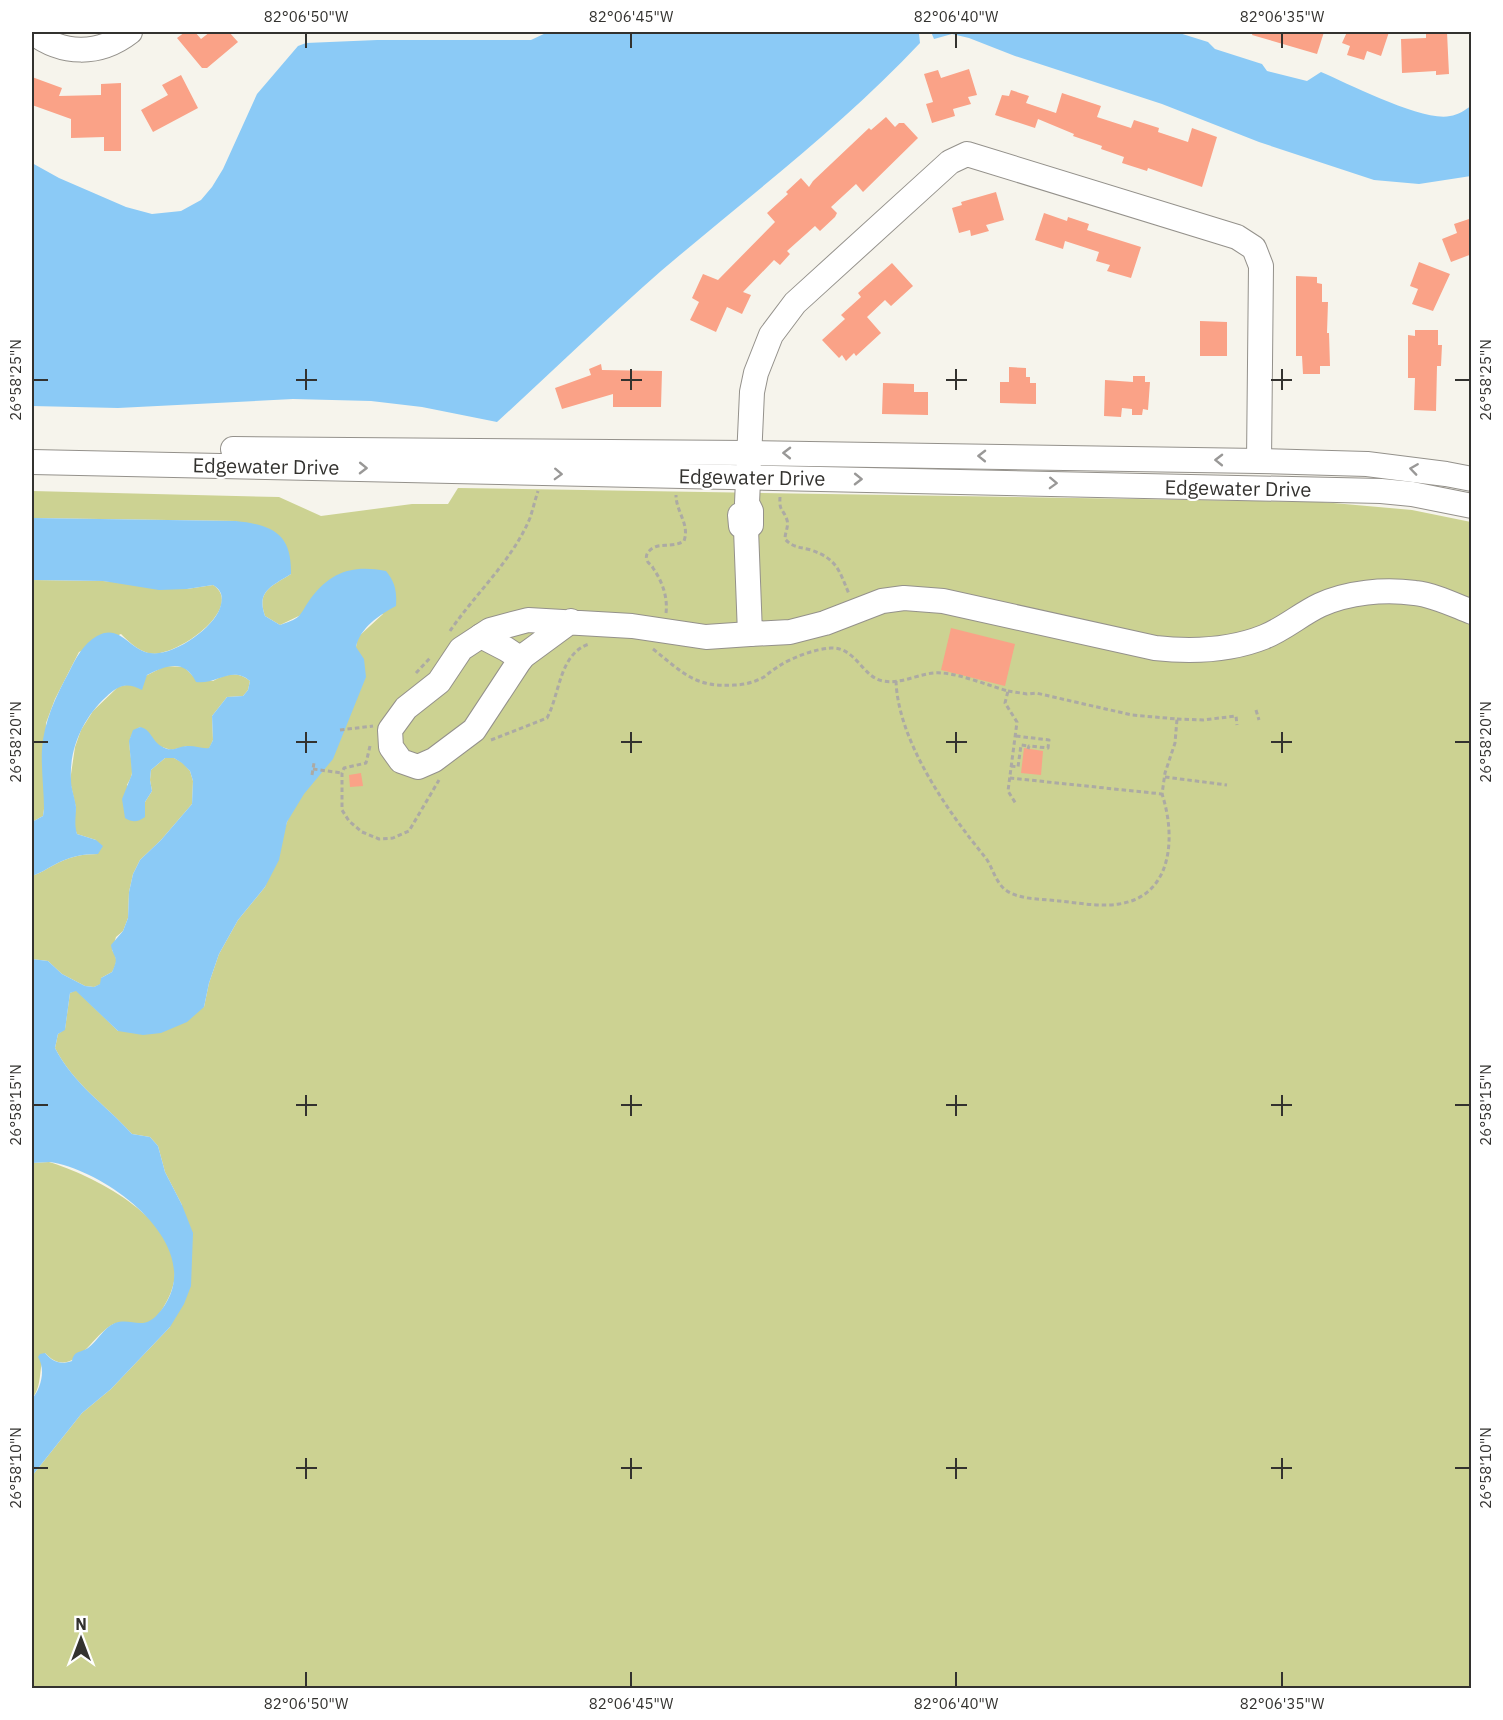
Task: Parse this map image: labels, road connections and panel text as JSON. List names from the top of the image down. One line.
{"streets":{"street":["Edgewater Drive"]},"north":"top","coordinates":["82°06'50\"W","82°06'45\"W","82°06'40\"W","82°06'35\"W","26°58'25\"N","26°58'20\"N","26°58'15\"N","26°58'10\"N"]}
